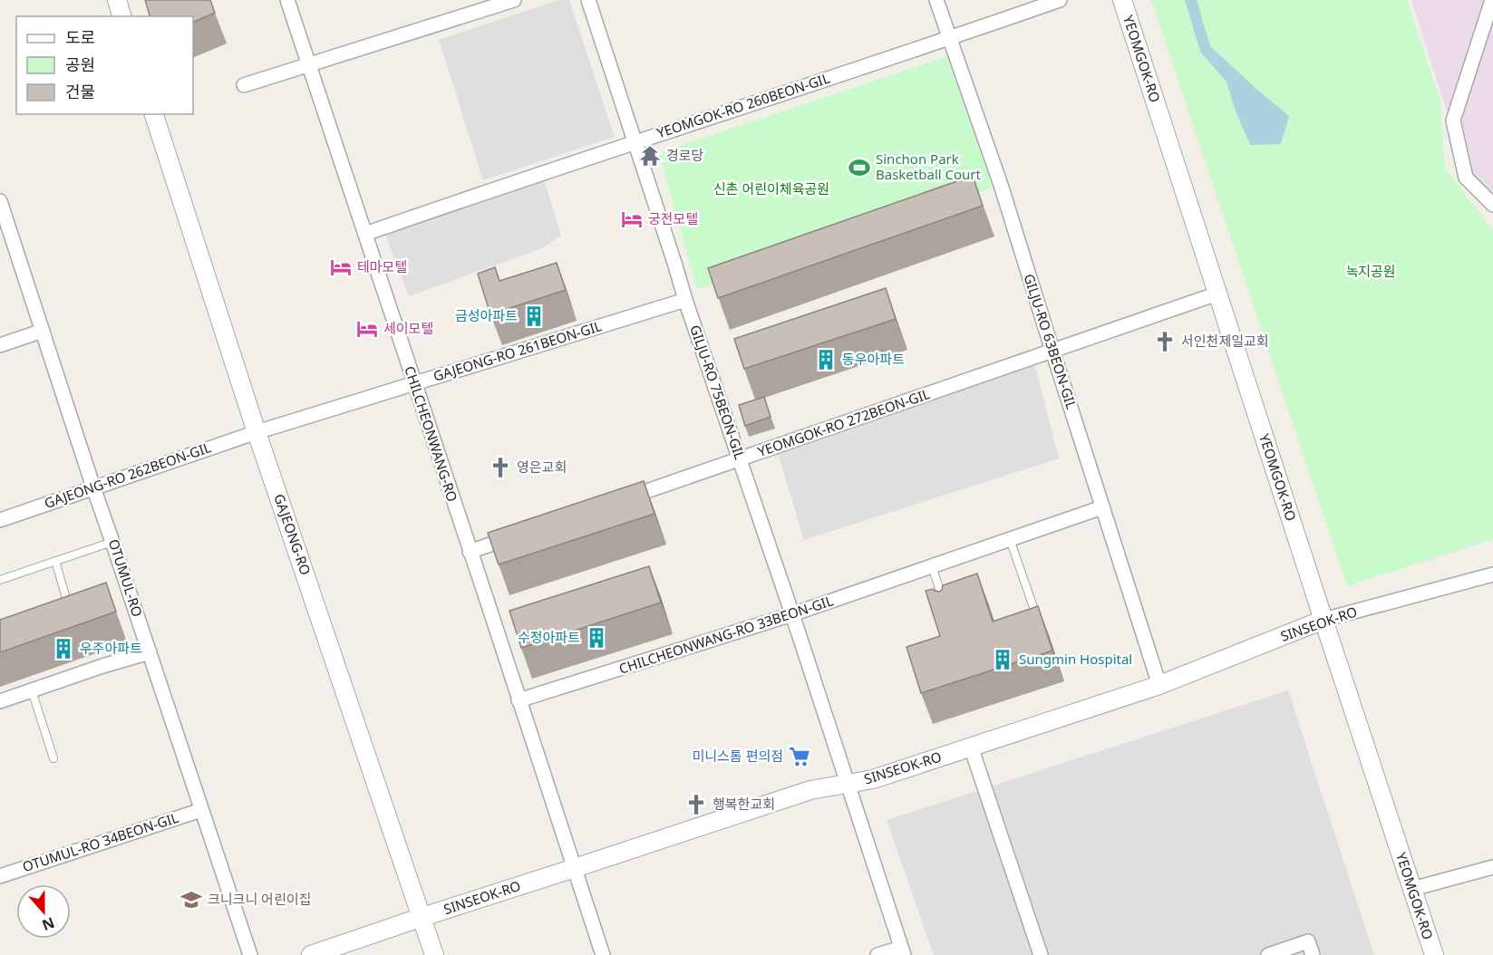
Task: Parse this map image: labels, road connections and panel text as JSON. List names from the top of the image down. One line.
{"streets":{"street":["YEOMGOK-RO","YEOMGOK-RO 260BEON-GIL","GILJU-RO 63BEON-GIL","GAJEONG-RO 261BEON-GIL","GILJU-RO 75BEON-GIL","YEOMGOK-RO 272BEON-GIL","CHILCHEONWANG-RO","GAJEONG-RO 262BEON-GIL","GAJEONG-RO","OTUMUL-RO","SINSEOK-RO","CHILCHEONWANG-RO 33BEON-GIL","OTUMUL-RO 34BEON-GIL"]},"crossings":[["YEOMGOK-RO","YEOMGOK-RO 272BEON-GIL"],["YEOMGOK-RO","SINSEOK-RO"],["YEOMGOK-RO 260BEON-GIL","GILJU-RO 63BEON-GIL"],["YEOMGOK-RO 260BEON-GIL","GILJU-RO 75BEON-GIL"],["YEOMGOK-RO 260BEON-GIL","CHILCHEONWANG-RO"],["GILJU-RO 63BEON-GIL","YEOMGOK-RO 272BEON-GIL"],["GILJU-RO 63BEON-GIL","SINSEOK-RO"],["GILJU-RO 63BEON-GIL","CHILCHEONWANG-RO 33BEON-GIL"],["GAJEONG-RO 261BEON-GIL","GILJU-RO 75BEON-GIL"],["GAJEONG-RO 261BEON-GIL","CHILCHEONWANG-RO"],["GAJEONG-RO 261BEON-GIL","GAJEONG-RO 262BEON-GIL"],["GAJEONG-RO 261BEON-GIL","GAJEONG-RO"],["GILJU-RO 75BEON-GIL","YEOMGOK-RO 272BEON-GIL"],["GILJU-RO 75BEON-GIL","SINSEOK-RO"],["GILJU-RO 75BEON-GIL","CHILCHEONWANG-RO 33BEON-GIL"],["CHILCHEONWANG-RO","SINSEOK-RO"],["CHILCHEONWANG-RO","CHILCHEONWANG-RO 33BEON-GIL"],["GAJEONG-RO 262BEON-GIL","GAJEONG-RO"],["GAJEONG-RO 262BEON-GIL","OTUMUL-RO"],["GAJEONG-RO","SINSEOK-RO"],["OTUMUL-RO","OTUMUL-RO 34BEON-GIL"]],"parks":["신촌 어린이체육공원","녹지공원"],"places":{"temple":["경로당"],"sports":["Sinchon Park Basketball Court"],"hotel":["궁전모텔","테마모텔","세이모텔"],"building":["금성아파트","동우아파트","수정아파트","우주아파트","Sungmin Hospital"],"church":["서인천제일교회","영은교회","행복한교회"],"supermarket":["미니스톰 편의점"],"school or university":["크니크니 어린이집"]},"legend":["도로","공원","건물"],"north":"bottom"}
